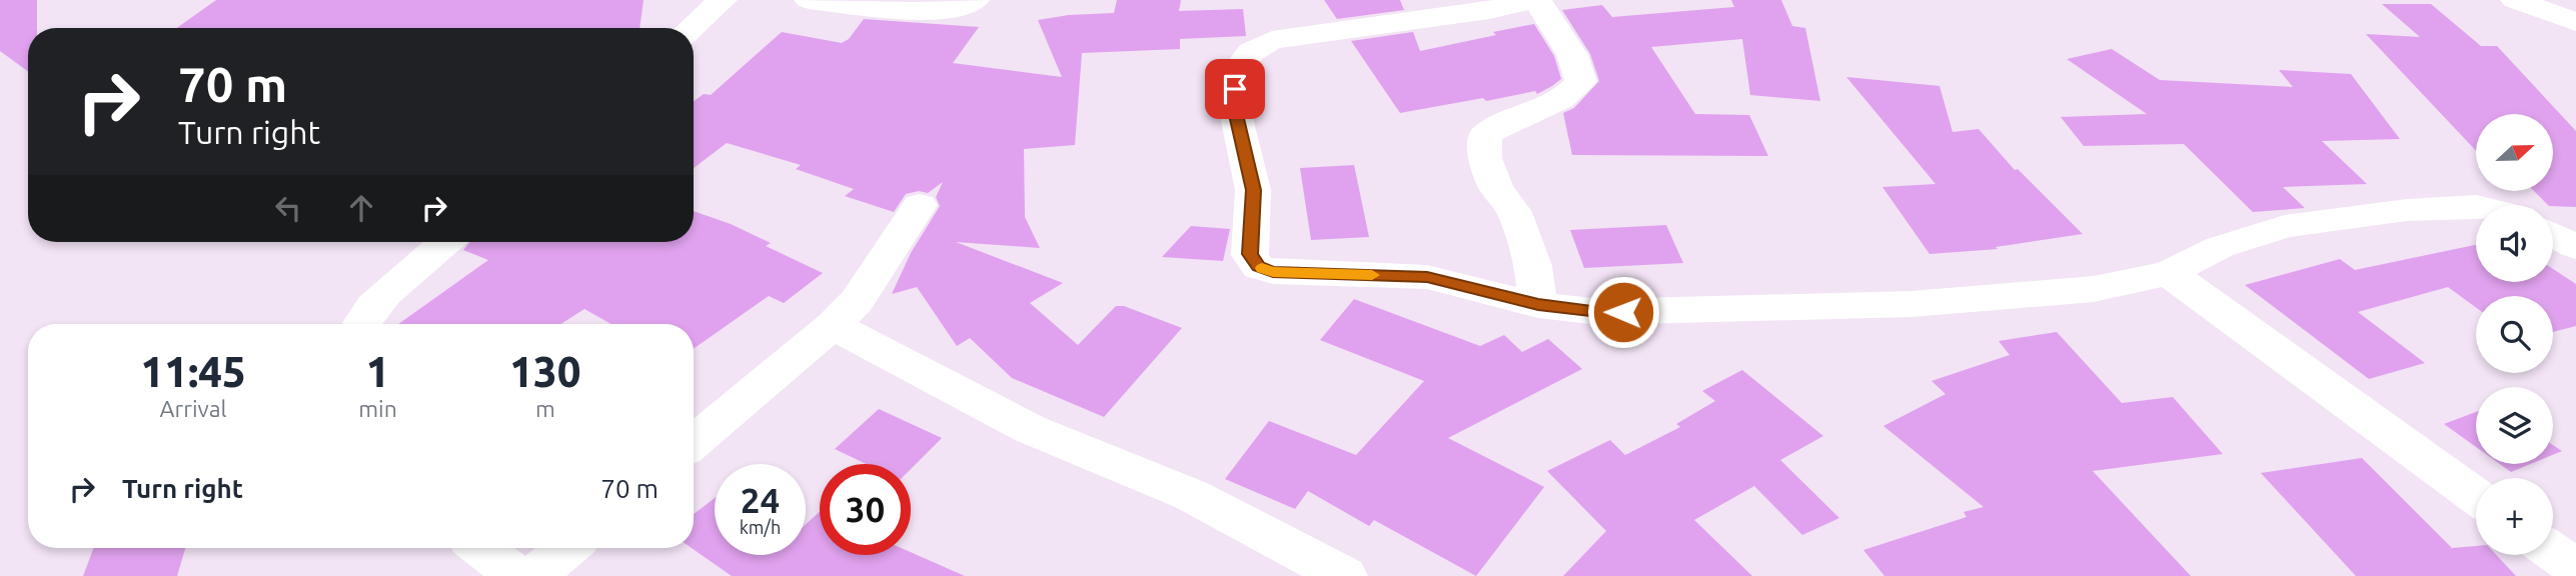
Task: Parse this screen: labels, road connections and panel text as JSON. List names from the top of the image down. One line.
{"north":"right","page":{"turn":["70 m","Turn right"],"map_buttons":"+","eta":["11:45","Arrival","1","min","130","m"],"list":[{"name":"Turn right","value":"70 m"}],"speed":"24 km/h","limit":"30"}}
